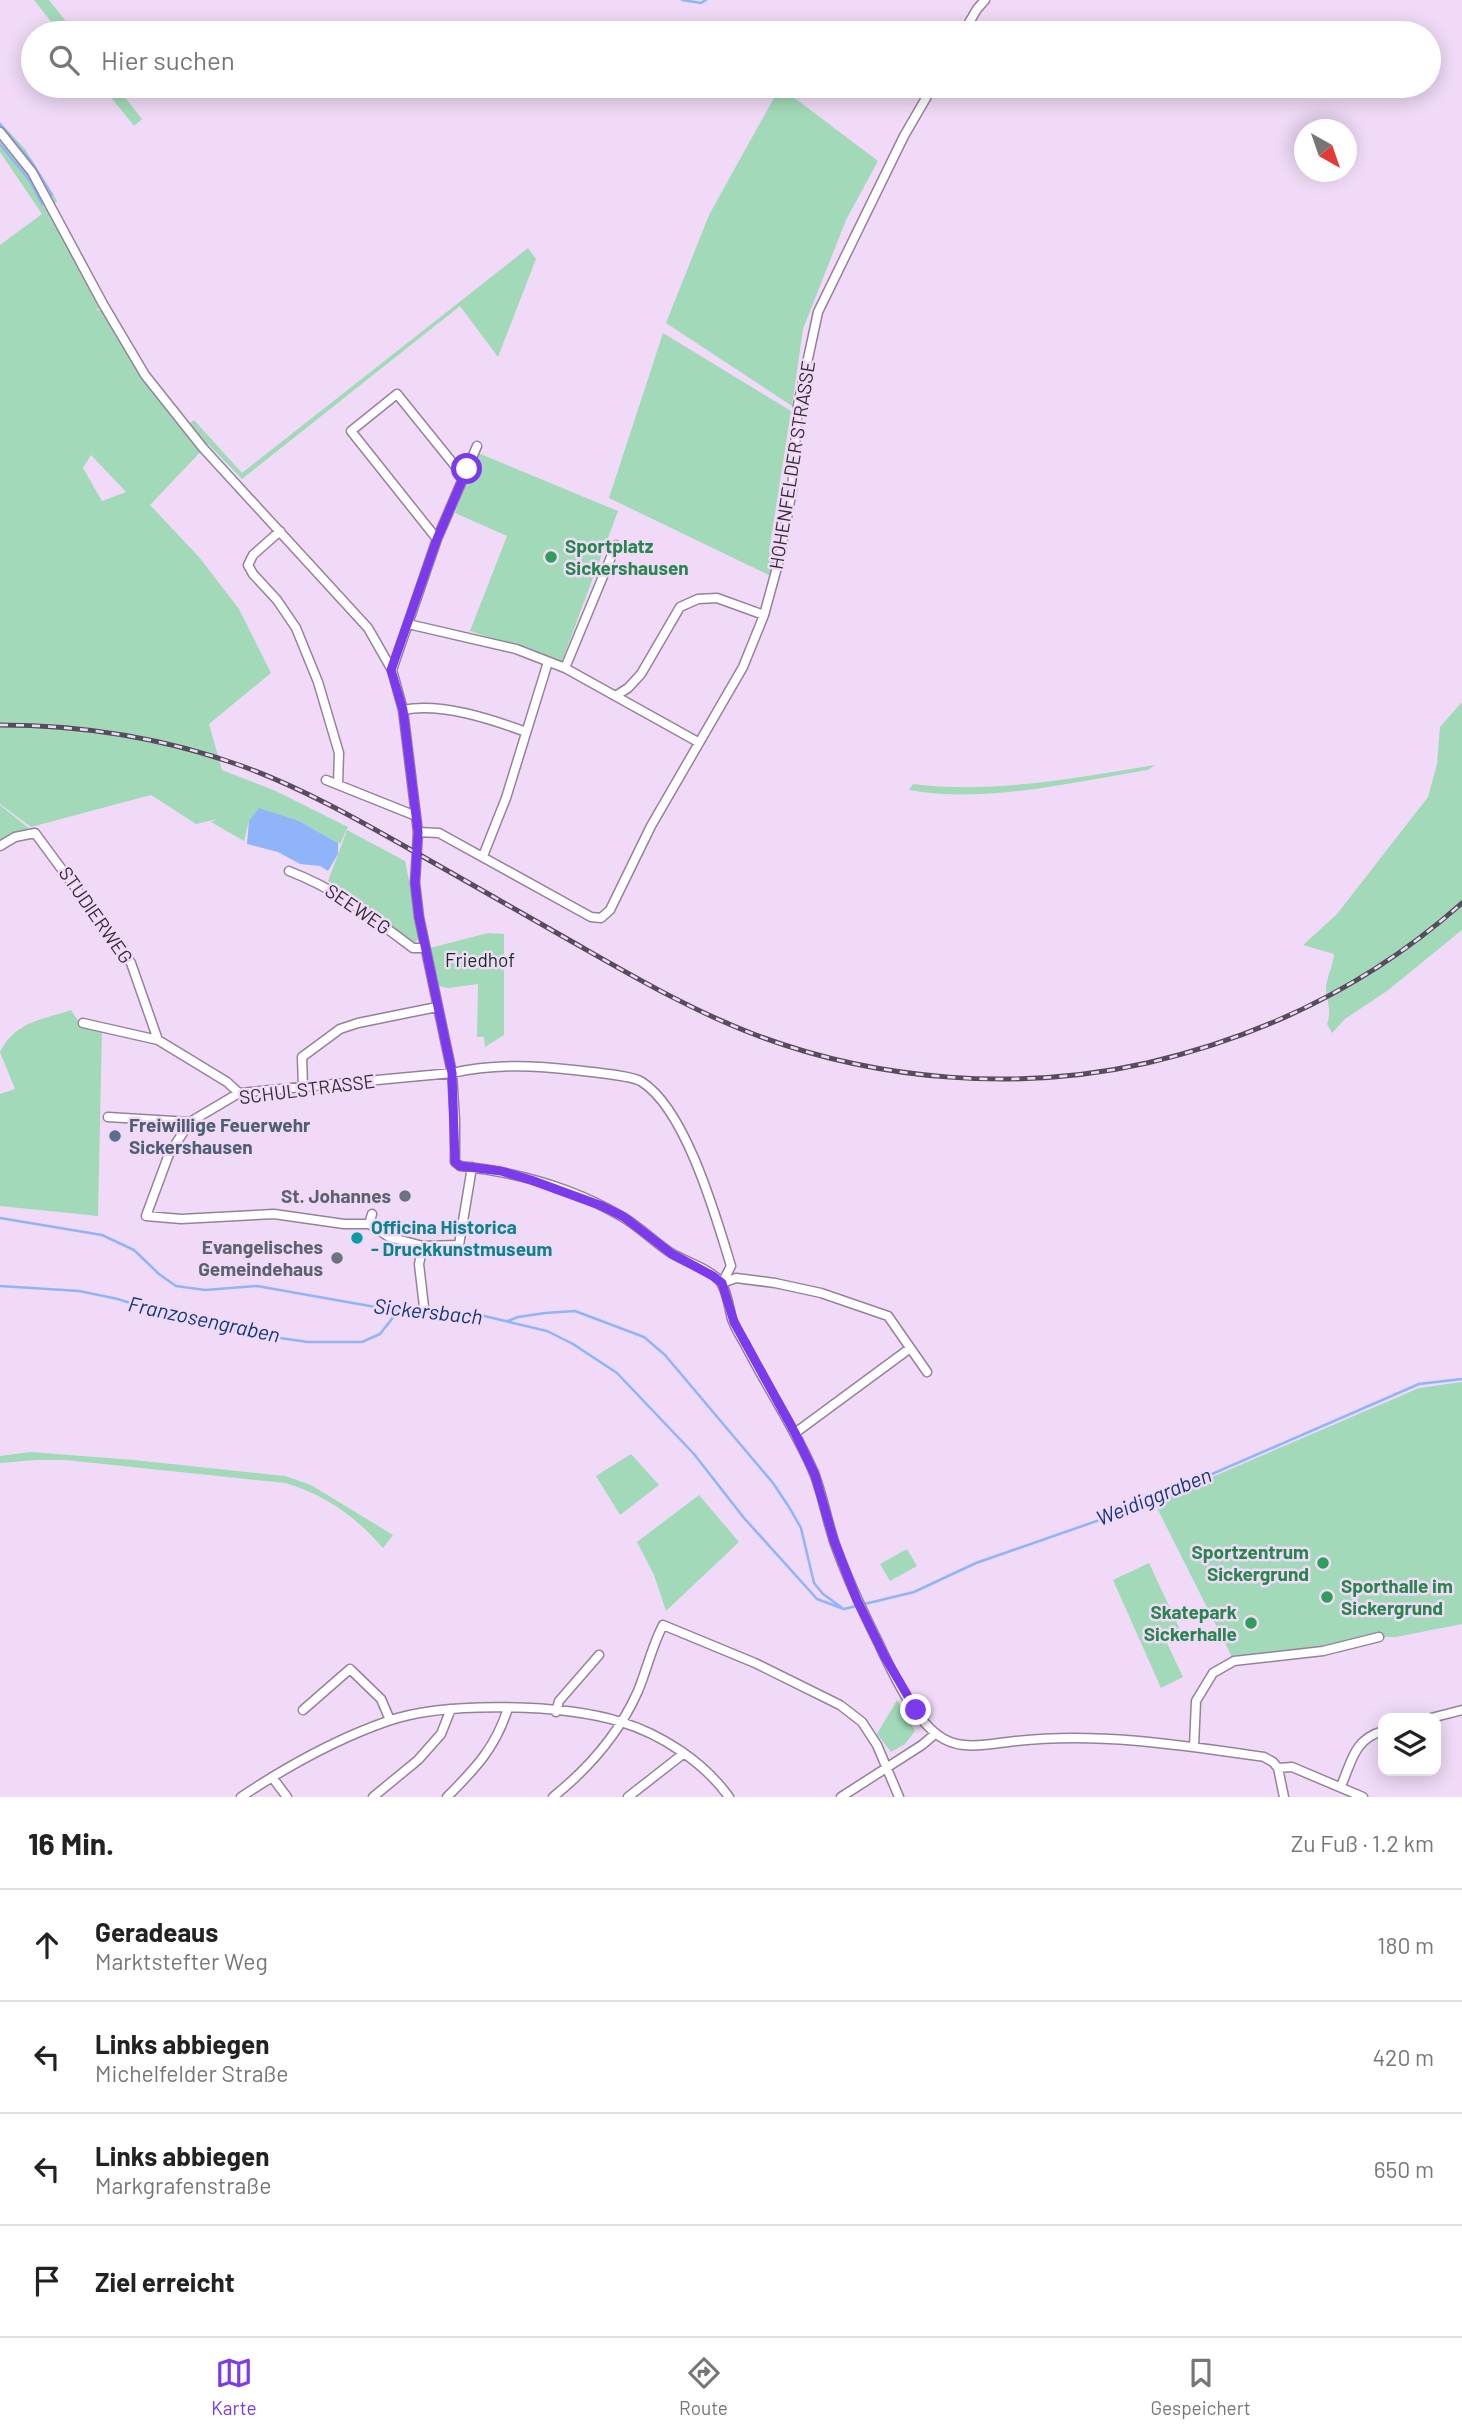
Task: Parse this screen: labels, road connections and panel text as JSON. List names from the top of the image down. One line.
{"streets":{"street":["HOHENFELDER STRASSE","SEEWEG","STUDIERWEG","SCHULSTRASSE"]},"water":["Sickersbach","Franzosengraben","Weidiggraben"],"parks":["Friedhof"],"places":["Sportplatz Sickershausen","Freiwillige Feuerwehr Sickershausen","St. Johannes","Officina Historica - Druckkunstmuseum","Evangelisches Gemeindehaus","Sportzentrum Sickergrund","Sporthalle im Sickergrund","Skatepark Sickerhalle"],"north":"bottom right","page":{"search":"Hier suchen","heading":["16 Min.","Zu Fuß · 1.2 km"],"list":[["Geradeaus","Marktstefter Weg","180 m"],["Links abbiegen","Michelfelder Straße","420 m"],["Links abbiegen","Markgrafenstraße","650 m"],"Ziel erreicht"],"nav":["Karte","Route","Gespeichert"]}}
